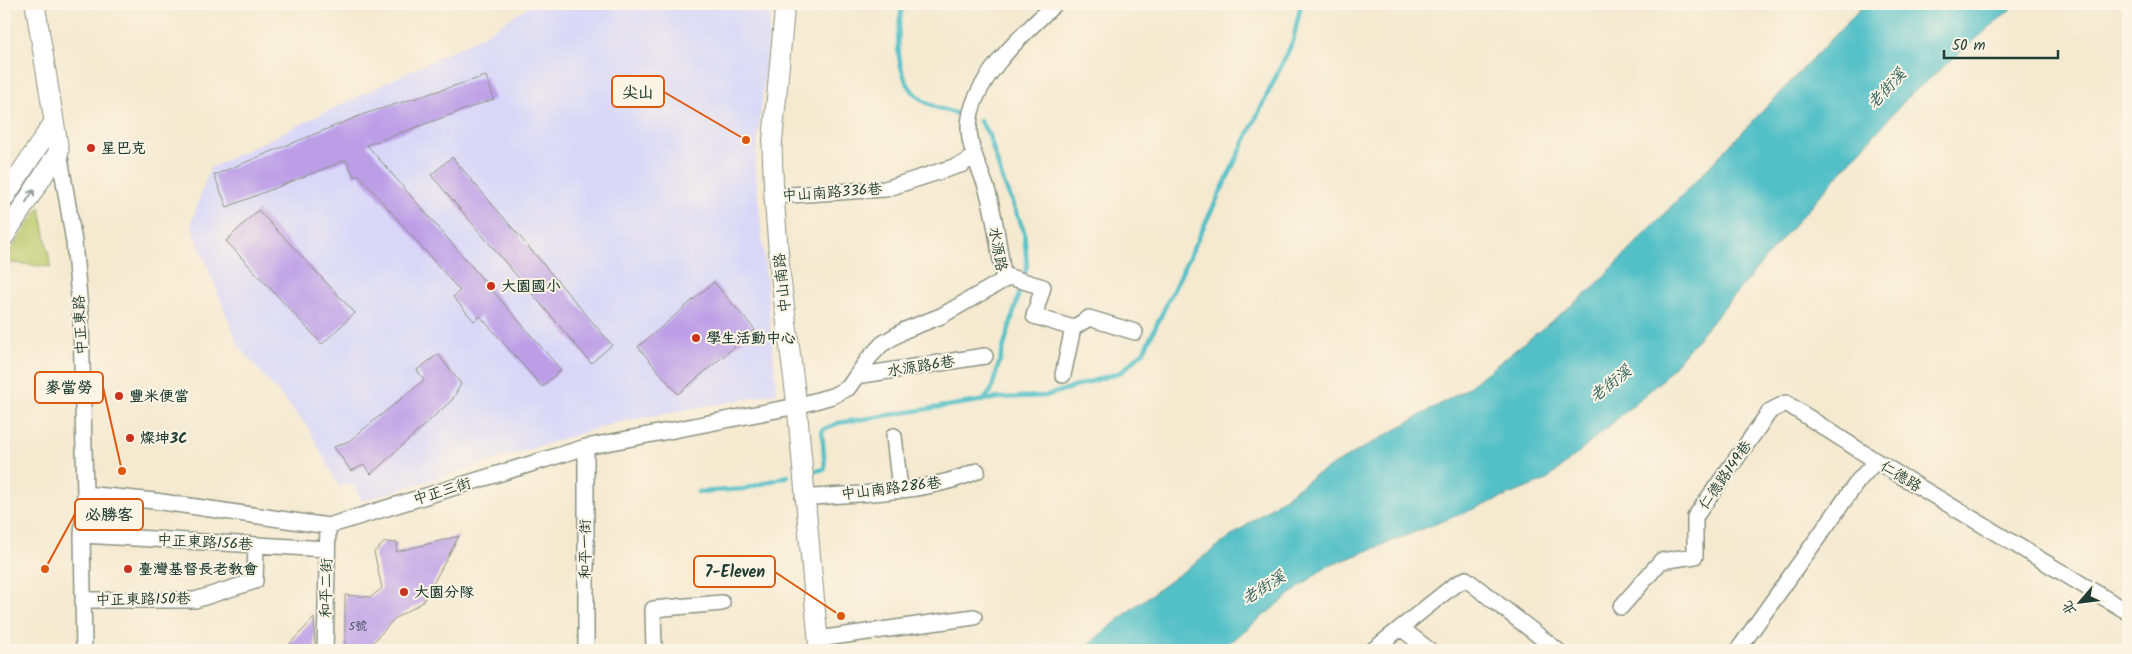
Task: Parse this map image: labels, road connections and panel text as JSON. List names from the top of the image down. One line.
{"streets":{"main road":["中山南路","中正東路"],"street":["中山南路336巷","水源路","水源路6巷","仁德路149巷","仁德路","中山南路286巷","中正三街","中正東路156巷","和平一街","和平二街","中正東路150巷"]},"crossings":[["中山南路336巷","水源路"],["中山南路336巷","中山南路"],["水源路","中山南路"],["水源路","水源路6巷"],["水源路","中正三街"],["中山南路","中山南路286巷"],["中山南路","中正三街"],["中正東路","中正三街"],["中正東路","中正東路156巷"],["中正東路","中正東路150巷"],["仁德路149巷","仁德路"],["中正三街","和平一街"],["中正三街","和平二街"],["中正東路156巷","和平二街"],["中正東路156巷","中正東路150巷"]],"water":["老街溪"],"places":["尖山","星巴克","大園國小","學生活動中心","豐米便當","燦坤3C","麥當勞","必勝客","臺灣基督長老教會","大園分隊","7-Eleven"],"house_numbers":["5號"],"scale_bar":"50 m","north":"bottom left"}
